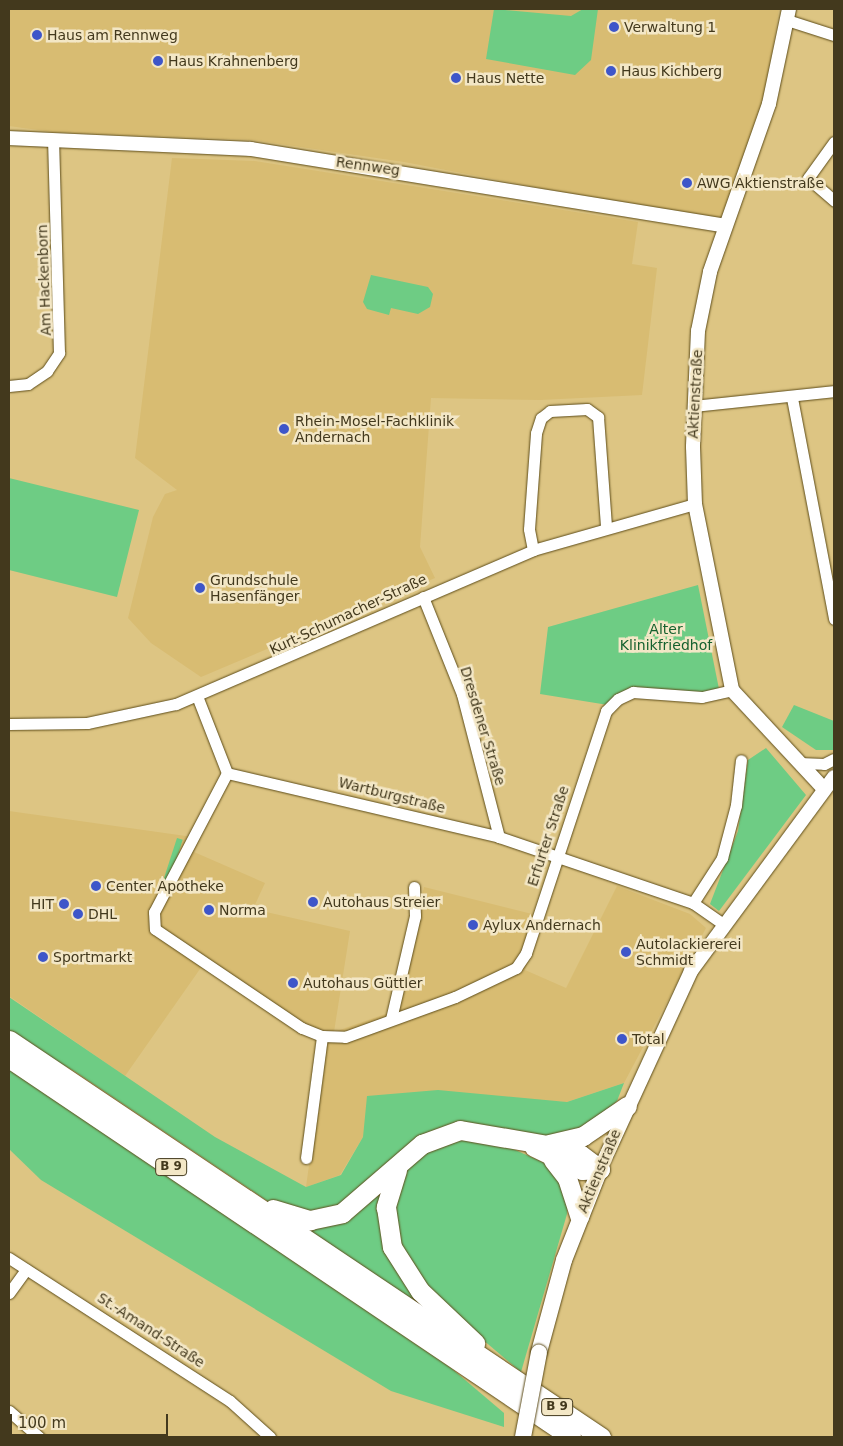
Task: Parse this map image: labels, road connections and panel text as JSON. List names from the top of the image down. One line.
{"streets":{"highway":["B 9"],"main road":["Aktienstraße"],"street":["Rennweg","Am Hackenborn","Kurt-Schumacher-Straße","Dresdener Straße","Wartburgstraße","Erfurter Straße","St.-Amand-Straße"]},"crossings":[["Rennweg","Am Hackenborn"],["Rennweg","Aktienstraße"],["Aktienstraße","Kurt-Schumacher-Straße"],["Aktienstraße","Erfurter Straße"],["Kurt-Schumacher-Straße","Dresdener Straße"],["Dresdener Straße","Wartburgstraße"],["Wartburgstraße","Erfurter Straße"]],"parks":["Alter Klinikfriedhof"],"places":["Verwaltung 1","Haus am Rennweg","Haus Krahnenberg","Haus Kichberg","Haus Nette","AWG Aktienstraße","Rhein-Mosel-Fachklinik Andernach","Grundschule Hasenfänger","Center Apotheke","Autohaus Streier","HIT","Norma","DHL","Aylux Andernach","Autolackiererei Schmidt","Sportmarkt","Autohaus Güttler","Total"],"scale_bar":"100 m"}
